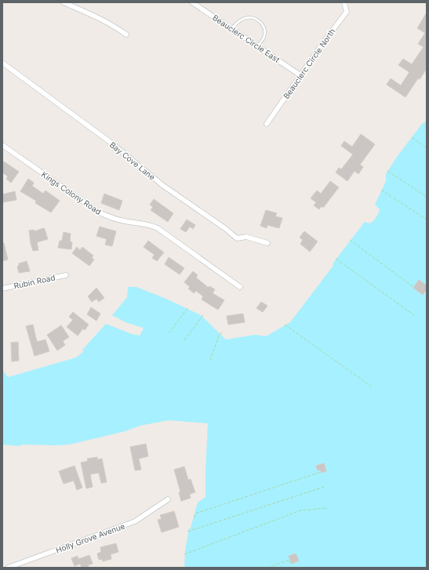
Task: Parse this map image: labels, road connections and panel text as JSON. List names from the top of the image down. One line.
{"streets":{"street":["Beauclerc Circle East","Beauclerc Circle North","Bay Cove Lane","Kings Colony Road","Rubin Road","Holly Grove Avenue"]},"crossings":[["Beauclerc Circle East","Beauclerc Circle North"]]}
